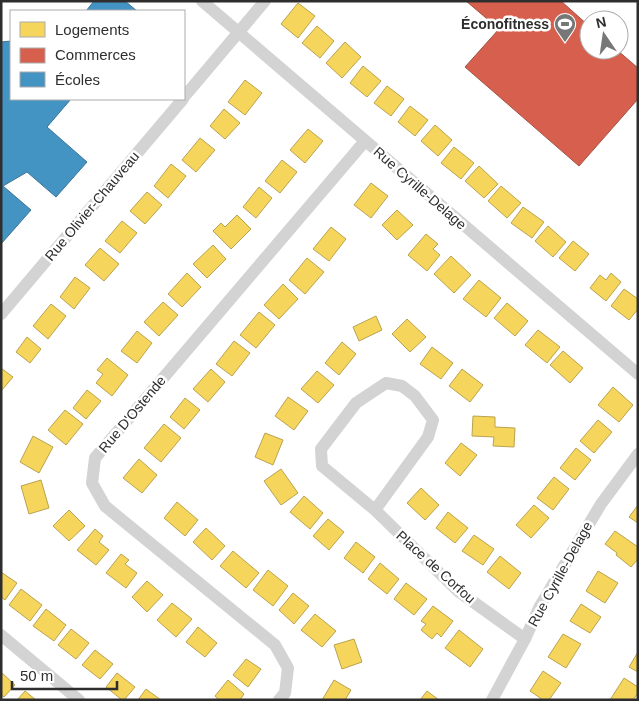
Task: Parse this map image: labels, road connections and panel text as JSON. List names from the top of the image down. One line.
{"streets":{"street":["Rue Cyrille-Delage","Rue Olivier-Chauveau","Rue D'Ostende","Place de Corfou"]},"crossings":[["Rue Cyrille-Delage","Rue Olivier-Chauveau"],["Rue Cyrille-Delage","Rue D'Ostende"],["Rue Cyrille-Delage","Place de Corfou"]],"places":{"sports":["Éconofitness"]},"legend":["Logements","Commerces","Écoles"],"scale_bar":"50 m","north":"top"}
